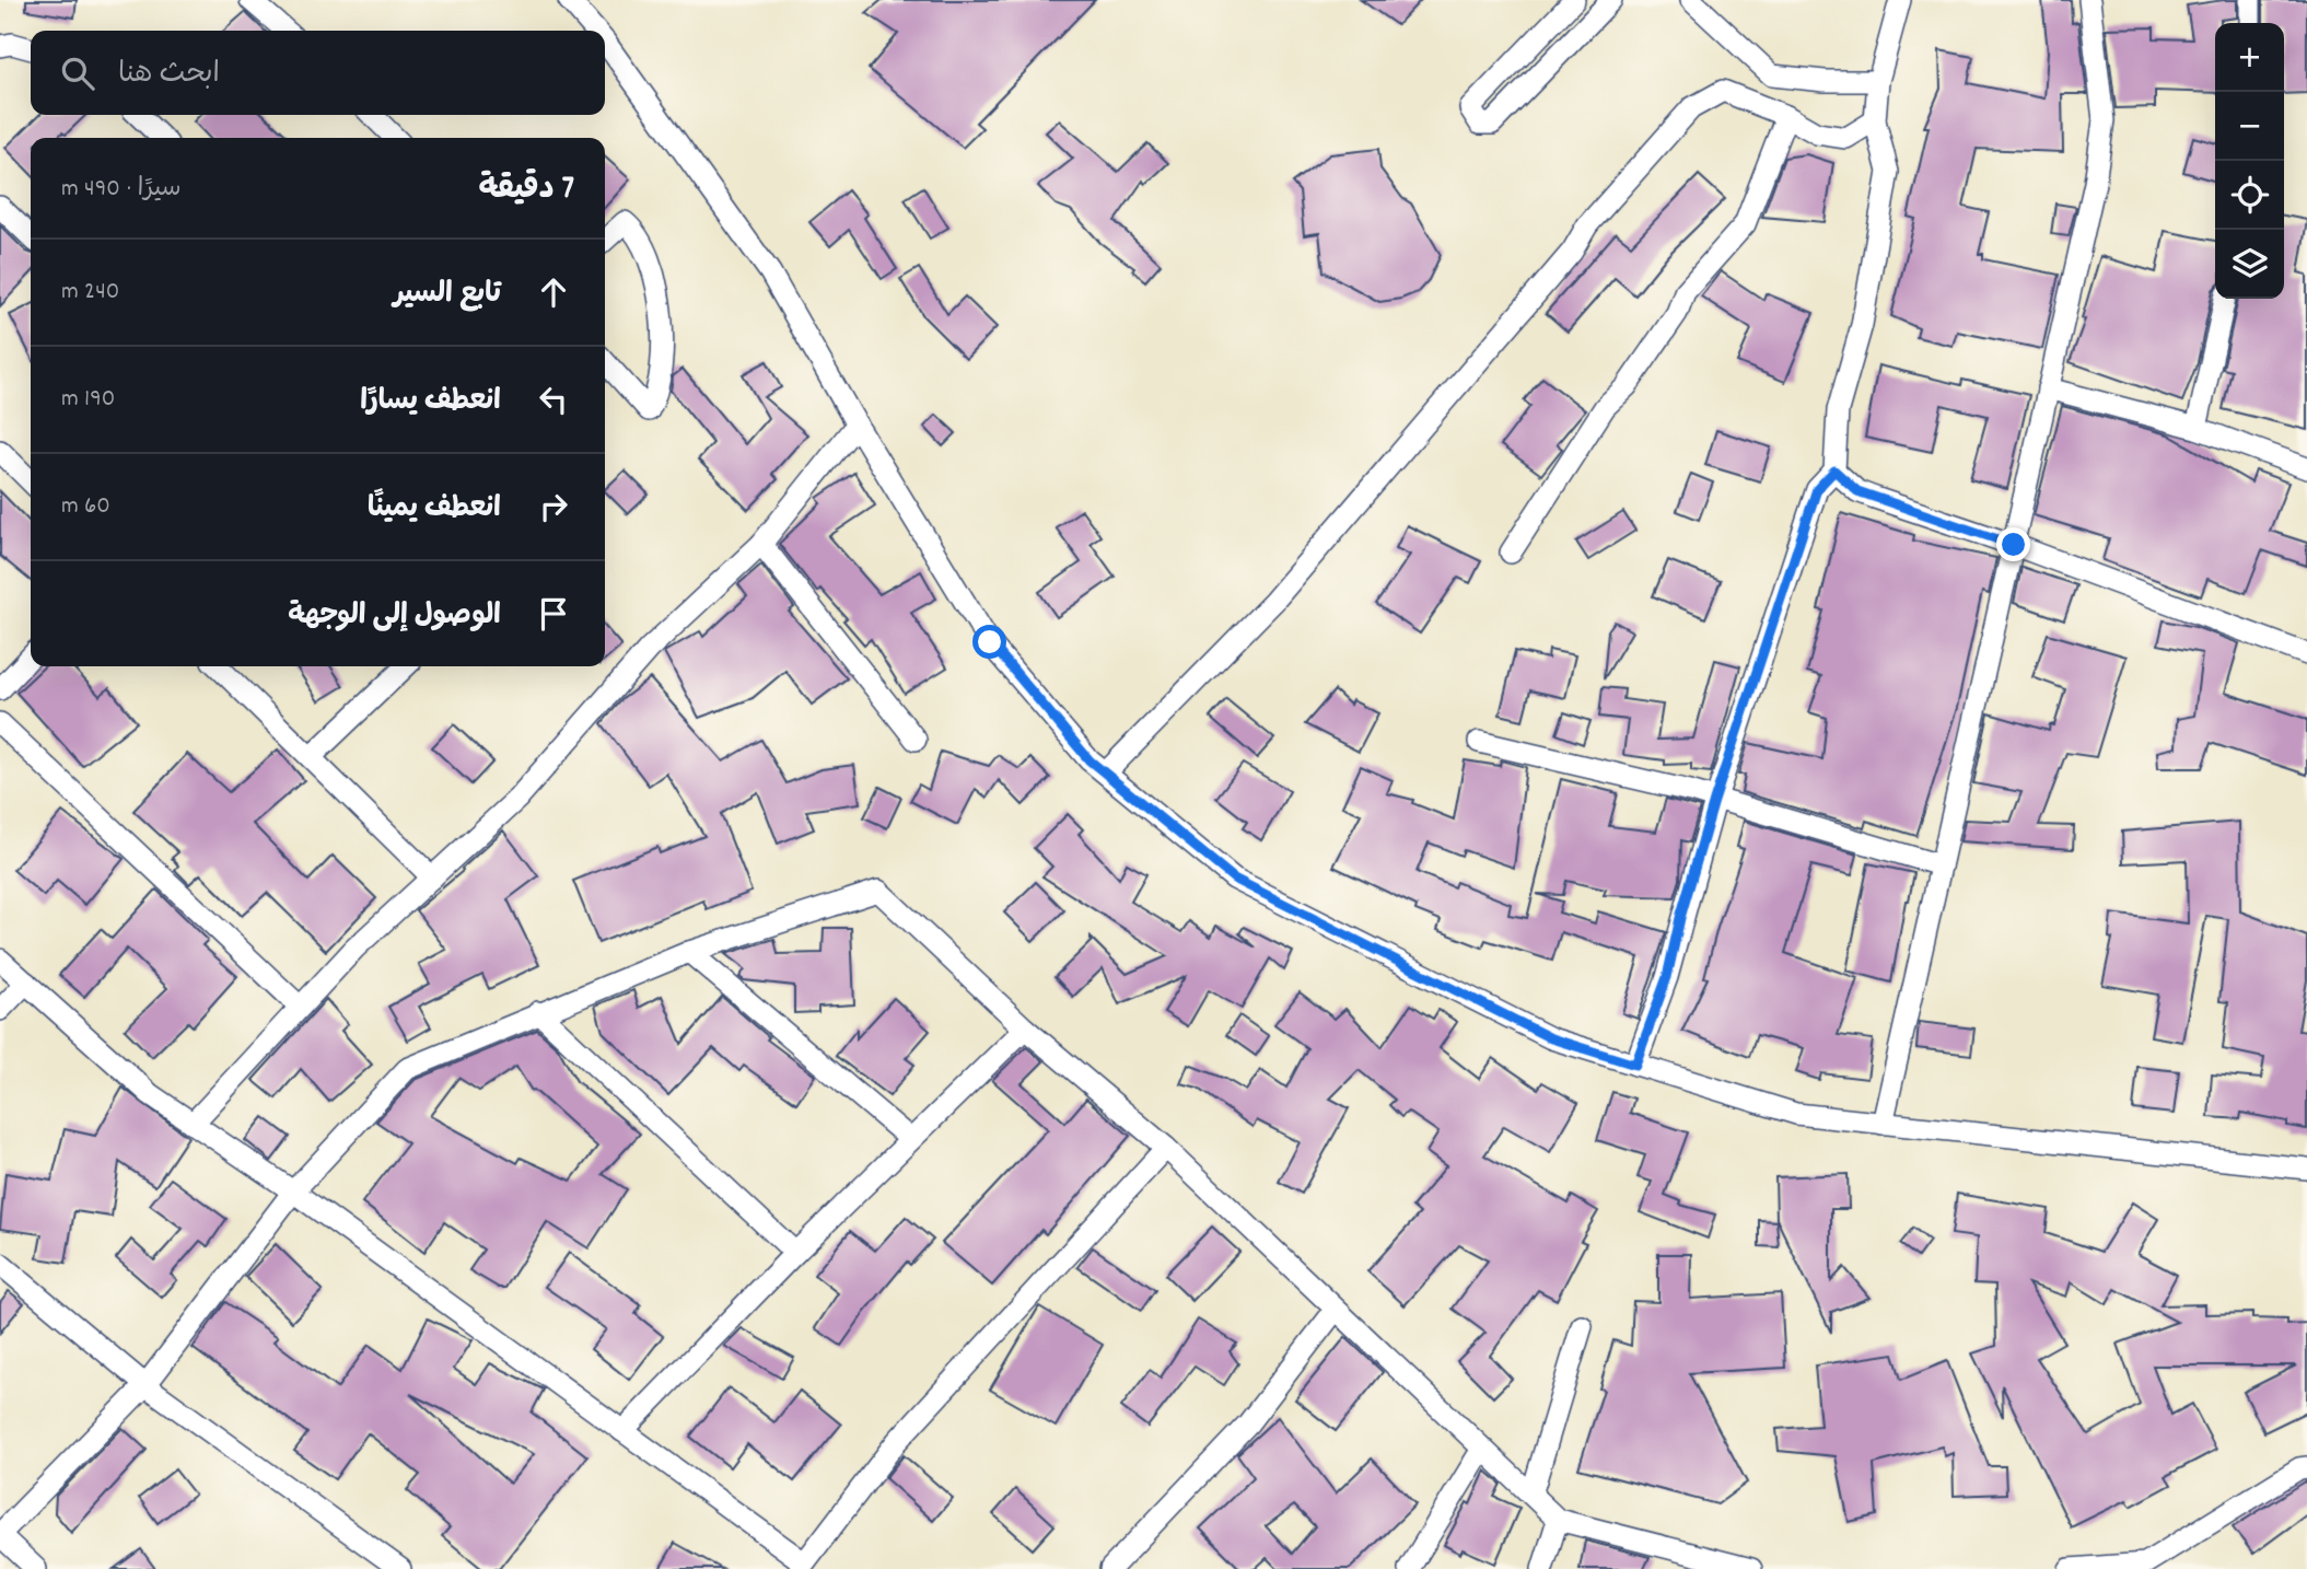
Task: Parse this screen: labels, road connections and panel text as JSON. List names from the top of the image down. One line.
{"page":{"map_buttons":["+","−"],"search":"ابحث هنا","heading":["7 دقيقة","سيرًا · 490 m"],"list":[["تابع السير","240 m"],["انعطف يسارًا","190 m"],["انعطف يمينًا","60 m"],"الوصول إلى الوجهة"]}}
